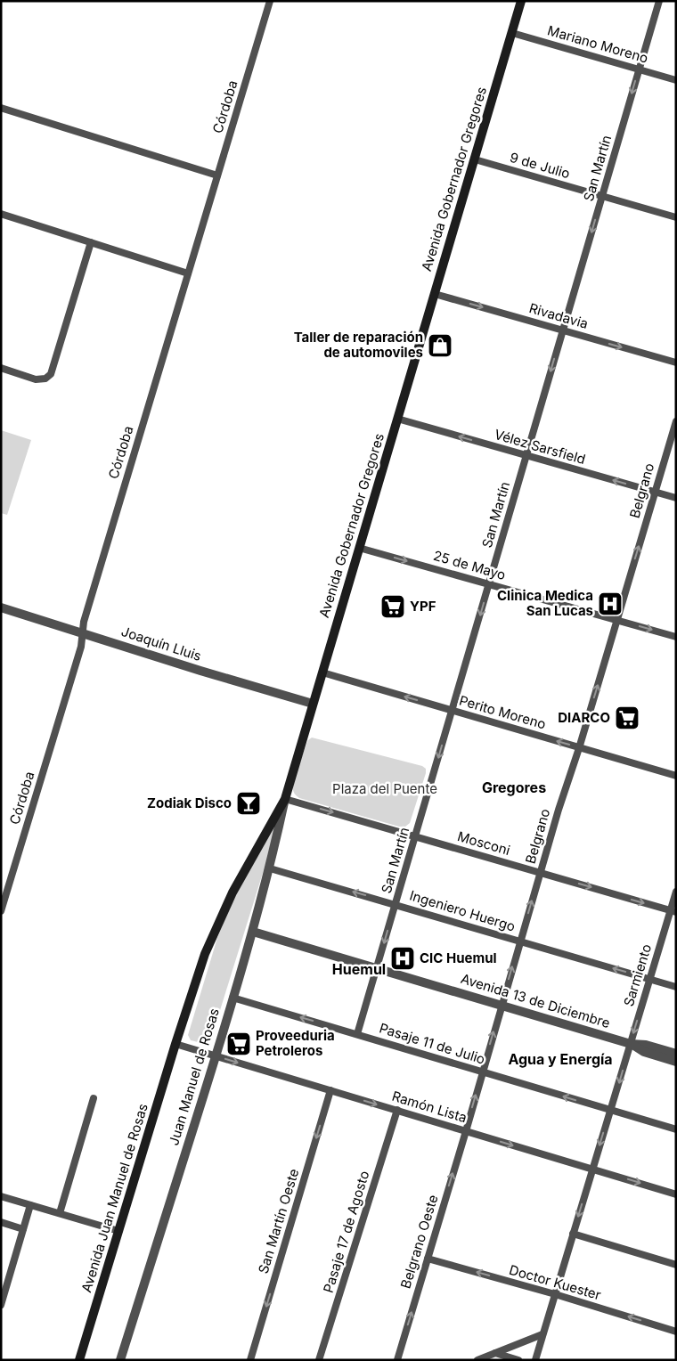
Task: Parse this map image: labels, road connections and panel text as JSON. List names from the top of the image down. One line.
{"streets":{"main road":["Avenida Gobernador Gregores","Avenida Juan Manuel de Rosas"],"street":["Mariano Moreno","Córdoba","9 de Julio","San Martín","Rivadavia","Vélez Sarsfield","Belgrano","25 de Mayo","Joaquín Lluis","Perito Moreno","Mosconi","Ingeniero Huergo","Sarmiento","Avenida 13 de Diciembre","Pasaje 11 de Julio","Juan Manuel de Rosas","Ramón Lista","San Martín Oeste","Pasaje 17 de Agosto","Belgrano Oeste","Doctor Kuester"]},"crossings":[["Mariano Moreno","San Martín"],["Mariano Moreno","Avenida Gobernador Gregores"],["Córdoba","Joaquín Lluis"],["9 de Julio","San Martín"],["9 de Julio","Avenida Gobernador Gregores"],["San Martín","Rivadavia"],["San Martín","Vélez Sarsfield"],["San Martín","25 de Mayo"],["San Martín","Perito Moreno"],["San Martín","Mosconi"],["San Martín","Ingeniero Huergo"],["San Martín","Avenida 13 de Diciembre"],["San Martín","Pasaje 11 de Julio"],["Avenida Gobernador Gregores","Rivadavia"],["Avenida Gobernador Gregores","Vélez Sarsfield"],["Avenida Gobernador Gregores","25 de Mayo"],["Avenida Gobernador Gregores","Joaquín Lluis"],["Avenida Gobernador Gregores","Perito Moreno"],["Avenida Gobernador Gregores","Mosconi"],["Avenida Gobernador Gregores","Juan Manuel de Rosas"],["Avenida Gobernador Gregores","Ramón Lista"],["Avenida Gobernador Gregores","Avenida Juan Manuel de Rosas"],["Vélez Sarsfield","Belgrano"],["Belgrano","25 de Mayo"],["Belgrano","Perito Moreno"],["Belgrano","Mosconi"],["Belgrano","Ingeniero Huergo"],["Belgrano","Avenida 13 de Diciembre"],["Belgrano","Pasaje 11 de Julio"],["Belgrano","Ramón Lista"],["Belgrano","Belgrano Oeste"],["Mosconi","Sarmiento"],["Mosconi","Juan Manuel de Rosas"],["Ingeniero Huergo","Sarmiento"],["Ingeniero Huergo","Juan Manuel de Rosas"],["Sarmiento","Avenida 13 de Diciembre"],["Sarmiento","Pasaje 11 de Julio"],["Sarmiento","Ramón Lista"],["Sarmiento","Doctor Kuester"],["Avenida 13 de Diciembre","Juan Manuel de Rosas"],["Pasaje 11 de Julio","Juan Manuel de Rosas"],["Juan Manuel de Rosas","Ramón Lista"],["Ramón Lista","Avenida Juan Manuel de Rosas"],["Ramón Lista","San Martín Oeste"],["Ramón Lista","Pasaje 17 de Agosto"],["Ramón Lista","Belgrano Oeste"],["Belgrano Oeste","Doctor Kuester"]],"one_way":["San Martín","Rivadavia","Vélez Sarsfield","Belgrano","25 de Mayo","Perito Moreno","Mosconi","Ingeniero Huergo","Sarmiento","Pasaje 11 de Julio","Ramón Lista","San Martín Oeste","Belgrano Oeste","Doctor Kuester"],"districts":["Gregores","Huemul","Agua y Energía"],"parks":["Plaza del Puente"],"places":{"shop":["Taller de reparación de automoviles"],"hospital":["Clinica Medica San Lucas","CIC Huemul"],"supermarket":["YPF","DIARCO","Proveeduria Petroleros"],"bar":["Zodiak Disco"]}}
